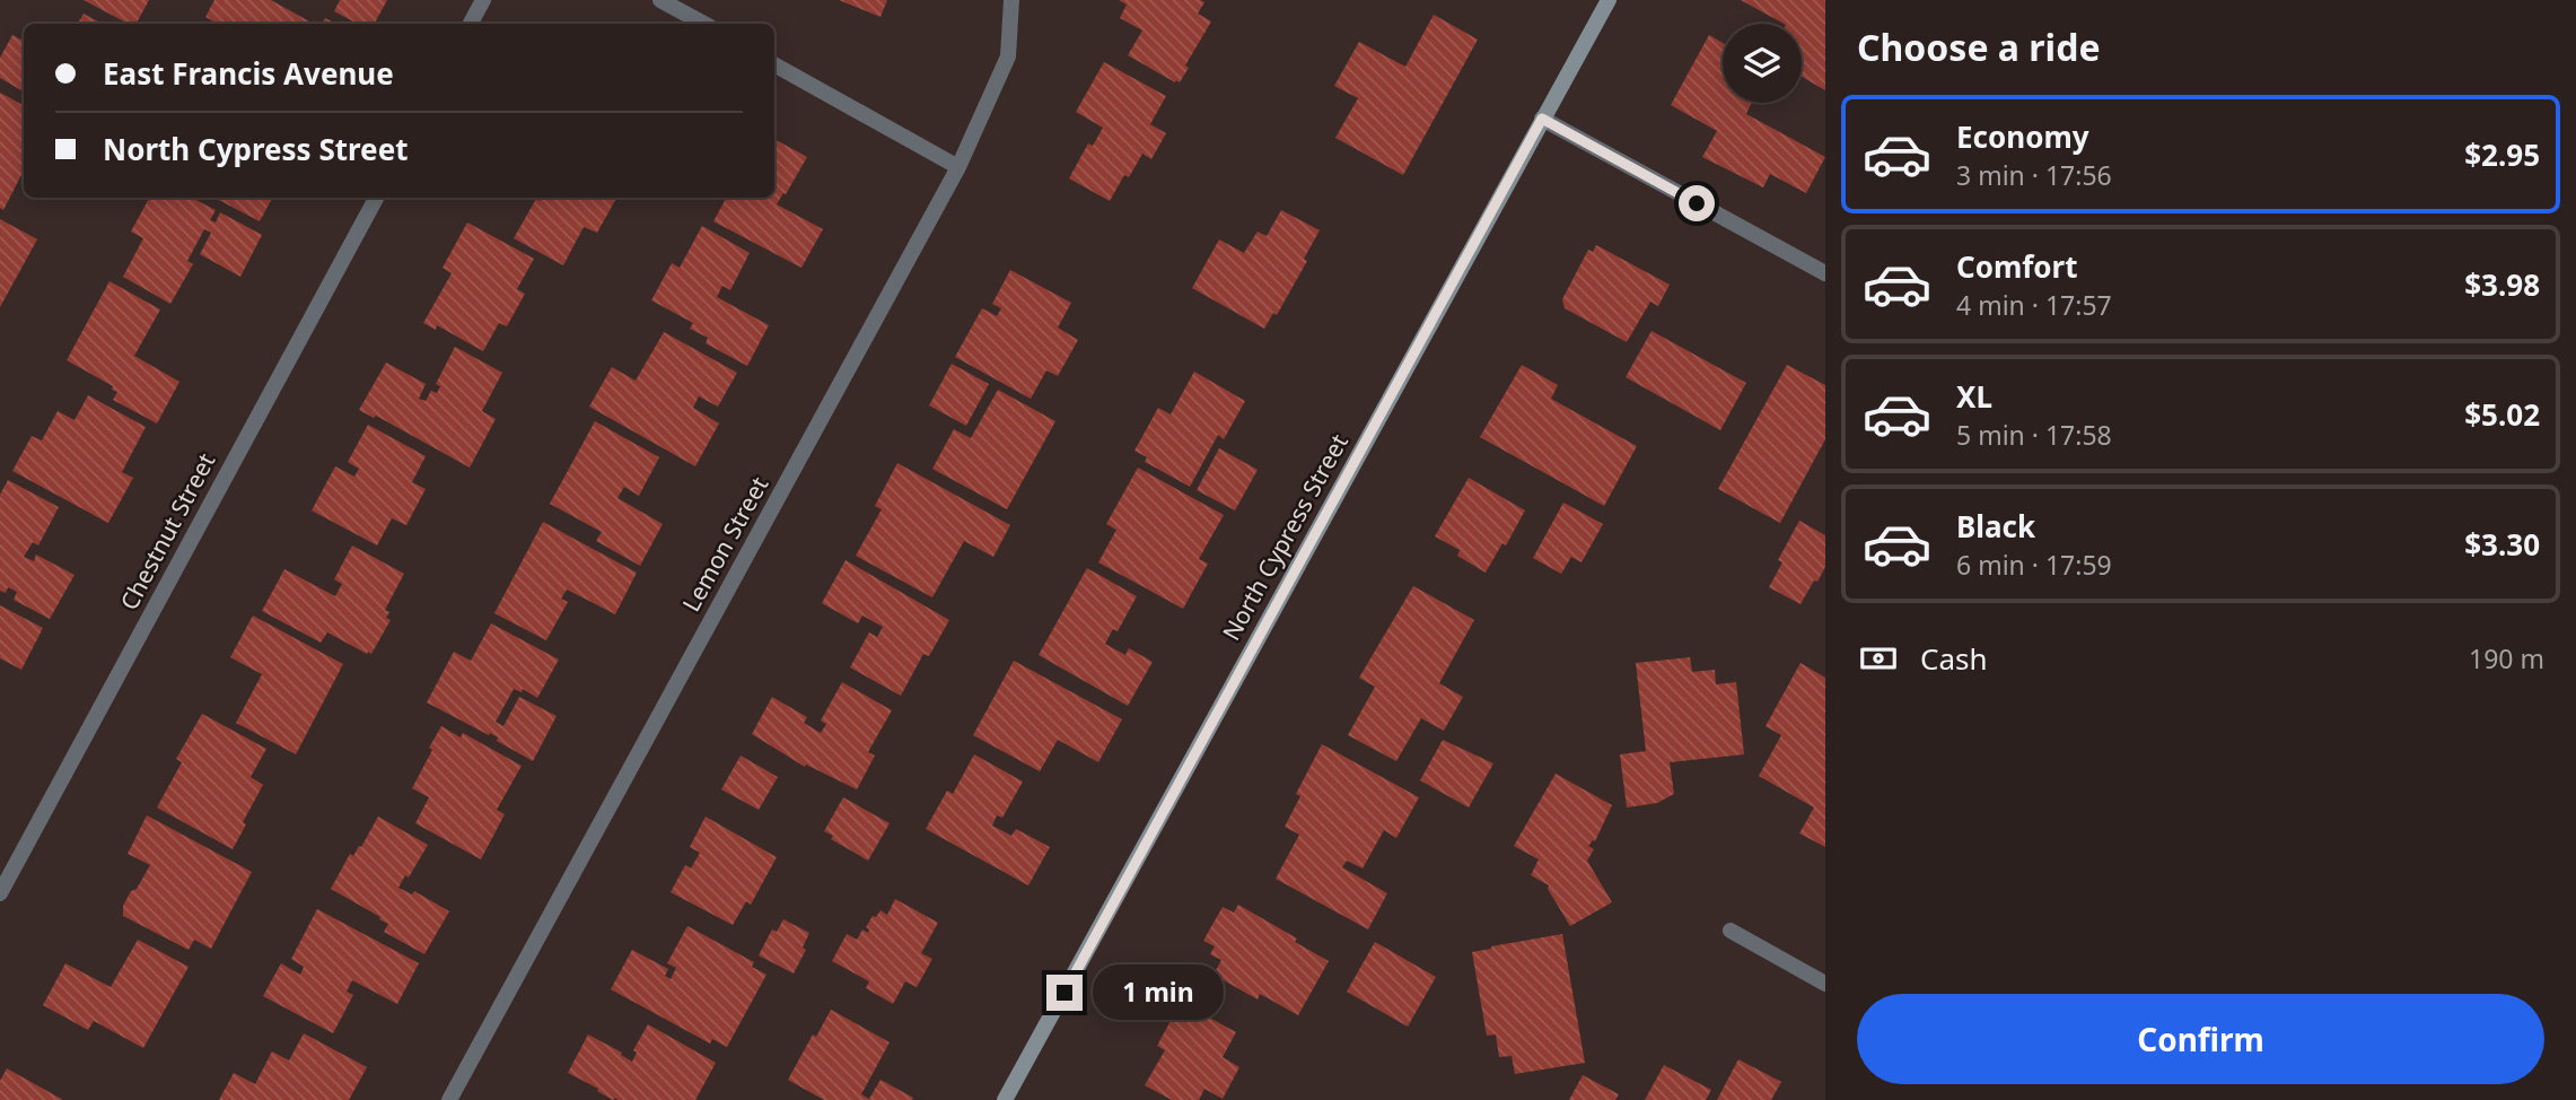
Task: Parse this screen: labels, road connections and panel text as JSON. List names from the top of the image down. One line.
{"streets":{"street":["Chestnut Street","North Cypress Street","Lemon Street"]},"page":{"heading":"Choose a ride","banner":["East Francis Avenue","North Cypress Street"],"list":[{"name":"Economy","note":"3 min · 17:56","value":"$2.95"},{"name":"Comfort","note":"4 min · 17:57","value":"$3.98"},{"name":"XL","note":"5 min · 17:58","value":"$5.02"},{"name":"Black","note":"6 min · 17:59","value":"$3.30"}],"pay":["Cash","190 m"],"bubble":"1 min","buttons":"Confirm"}}
